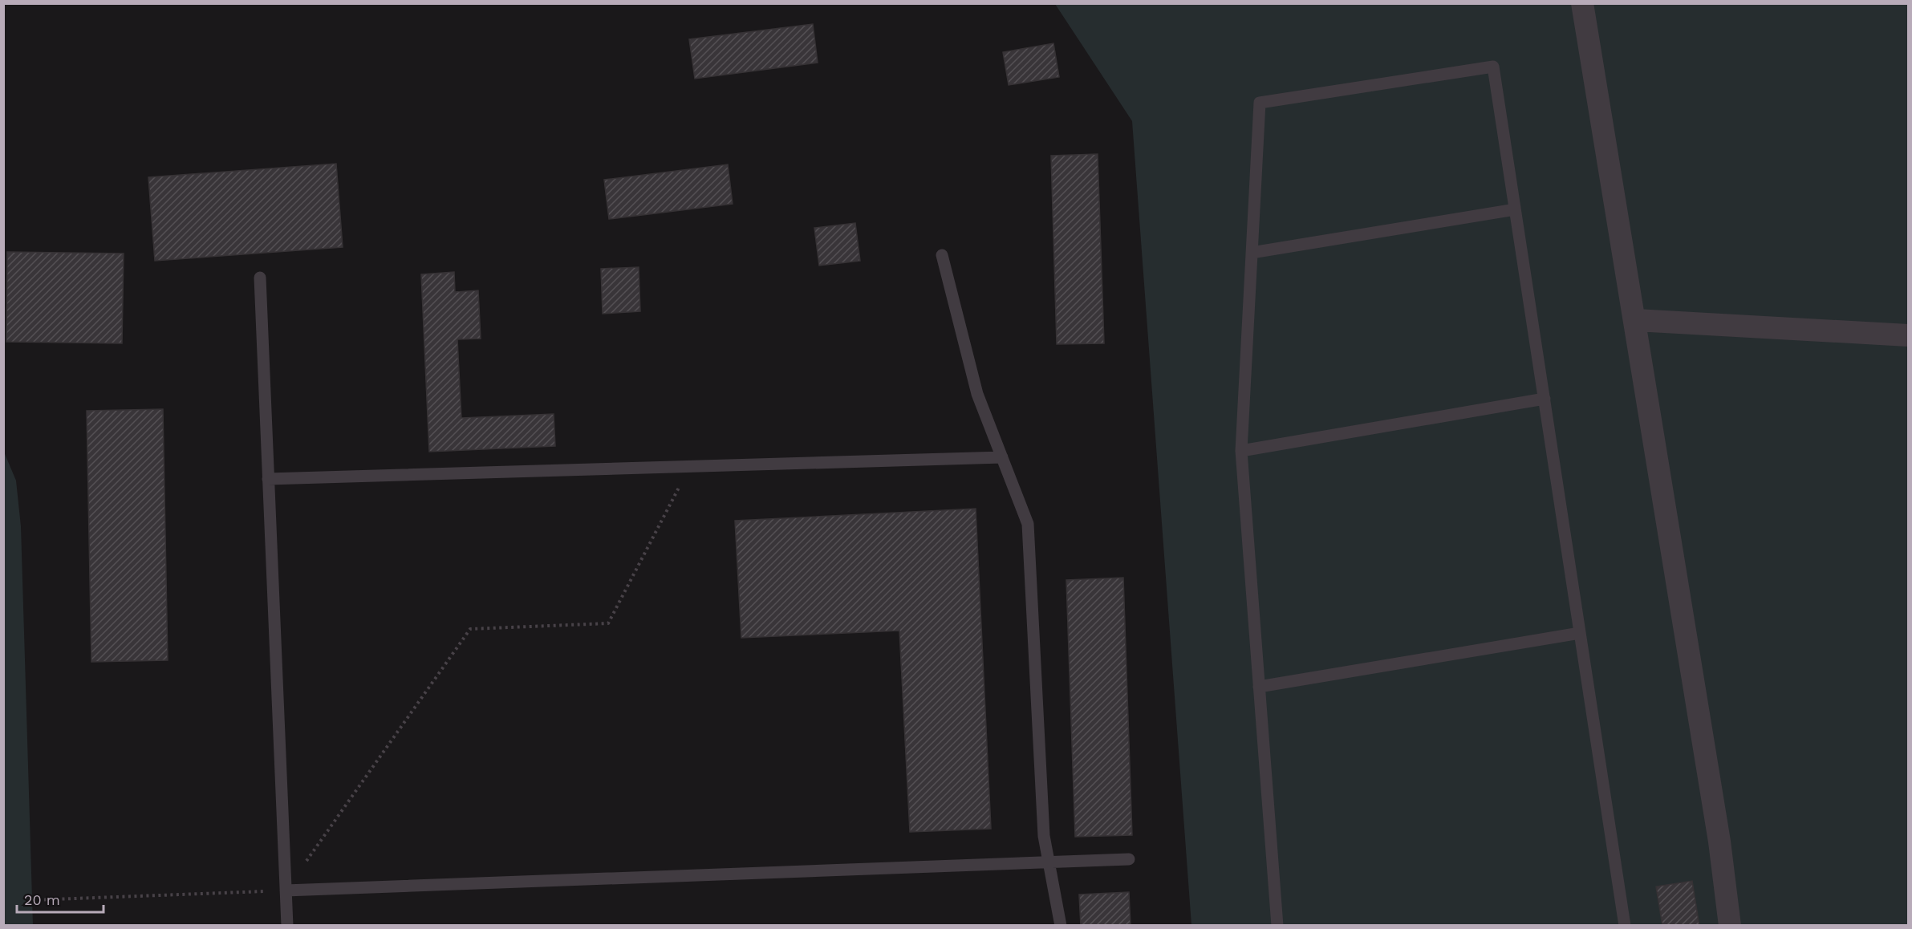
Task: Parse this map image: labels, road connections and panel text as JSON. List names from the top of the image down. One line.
{"scale_bar":"20 m"}
